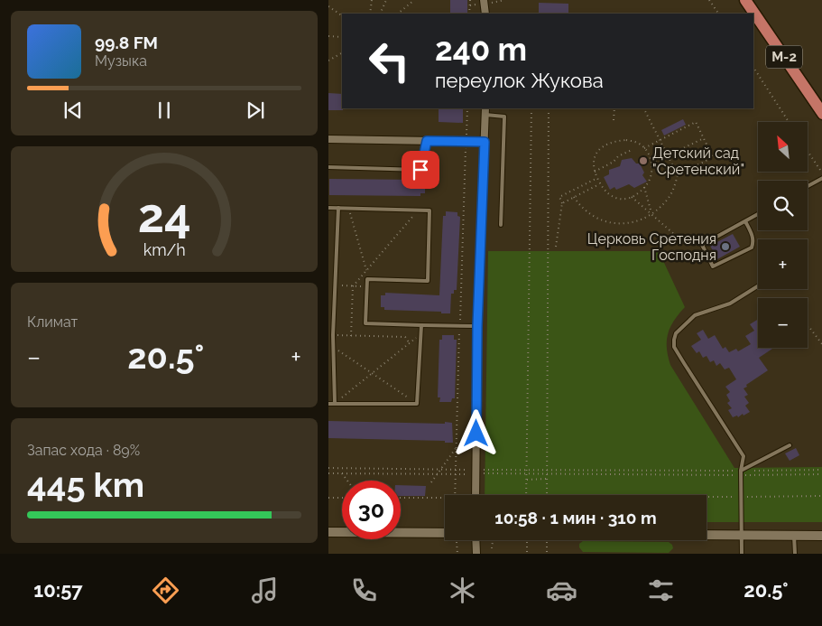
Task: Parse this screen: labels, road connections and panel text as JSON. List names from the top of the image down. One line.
{"streets":{"highway":["М-2"]},"places":["Детский сад \"Сретенский\"","Церковь Сретения Господня"],"north":"top left","page":{"turn":["240 m","переулок Жукова"],"song":["99.8 FM","Музыка"],"map_buttons":["+","−"],"tile":["Климат",["Запас хода · 89%","445 km"]],"heat":["−","20.5°","+"],"limit":"30","trip":"10:58 · 1 мин · 310 m","tabs":["10:57","20.5°"],"gauge":["24","km/h"]}}
